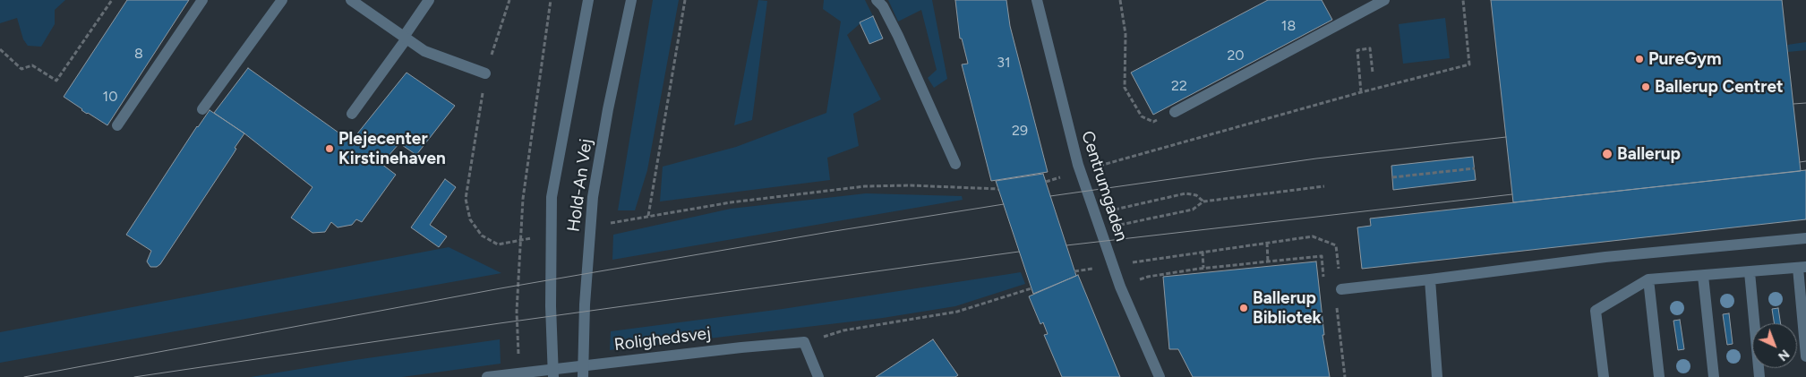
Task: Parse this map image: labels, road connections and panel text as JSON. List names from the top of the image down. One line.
{"streets":{"street":["Hold-An Vej","Centrumgaden","Rolighedsvej"]},"places":["PureGym","Ballerup Centret","Plejecenter Kirstinehaven","Ballerup","Ballerup Bibliotek"],"house_numbers":["18","8","20","31","22","10","29"],"north":"bottom right"}
